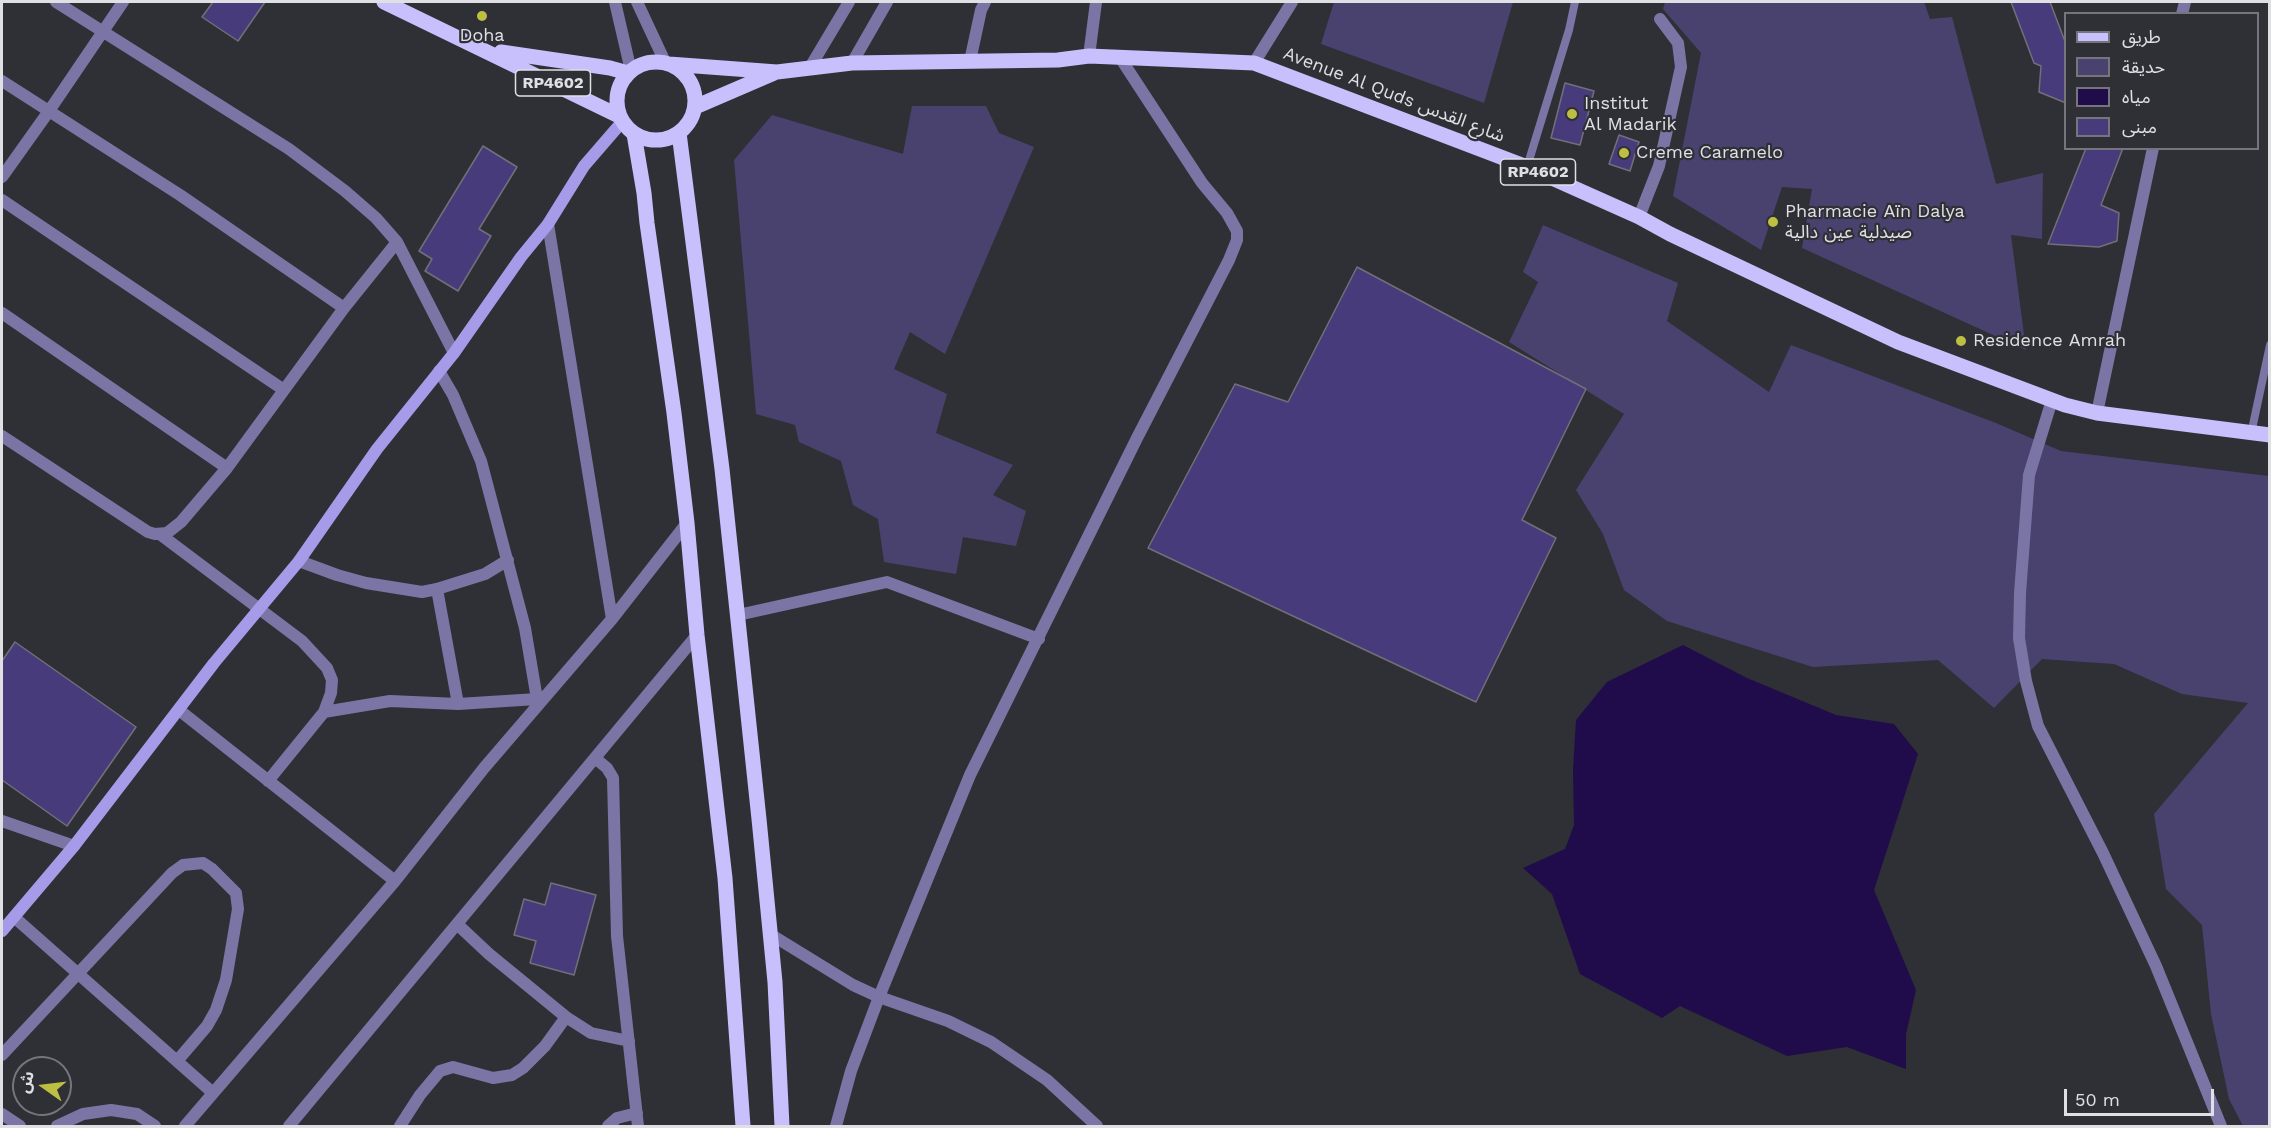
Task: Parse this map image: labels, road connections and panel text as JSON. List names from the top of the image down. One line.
{"streets":{"main road":["RP4602","Avenue Al Quds شارع القدس"]},"crossings":[["RP4602","Avenue Al Quds شارع القدس"]],"places":["Doha","Institut Al Madarik","Creme Caramelo","Pharmacie Aïn Dalya صيدلية عين دالية","Residence Amrah"],"legend":["طريق","حديقة","مياه","مبنى"],"scale_bar":"50 m","north":"left"}
